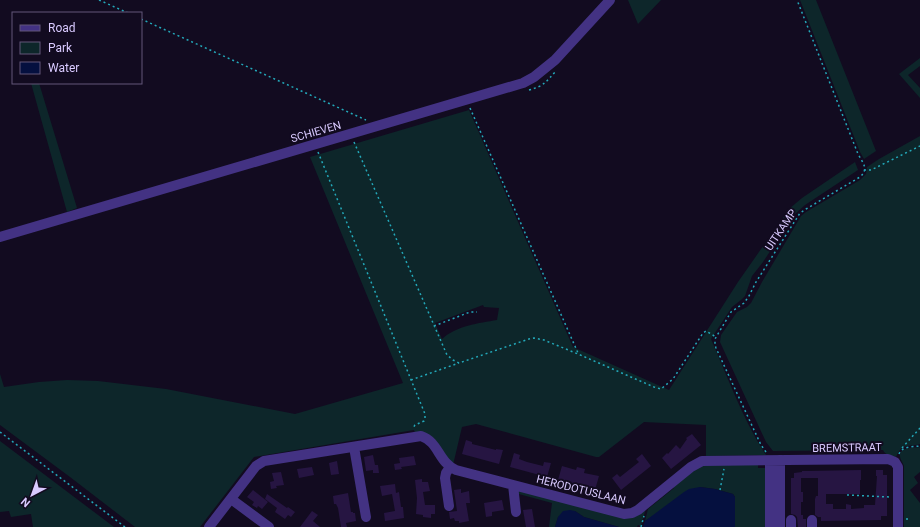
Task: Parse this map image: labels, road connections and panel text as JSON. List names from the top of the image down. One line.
{"streets":{"street":["SCHIEVEN","BREMSTRAAT","HERODOTUSLAAN"],"path":["UITKAMP"]},"crossings":[["BREMSTRAAT","HERODOTUSLAAN"]],"legend":["Road","Park","Water"],"north":"bottom left"}
